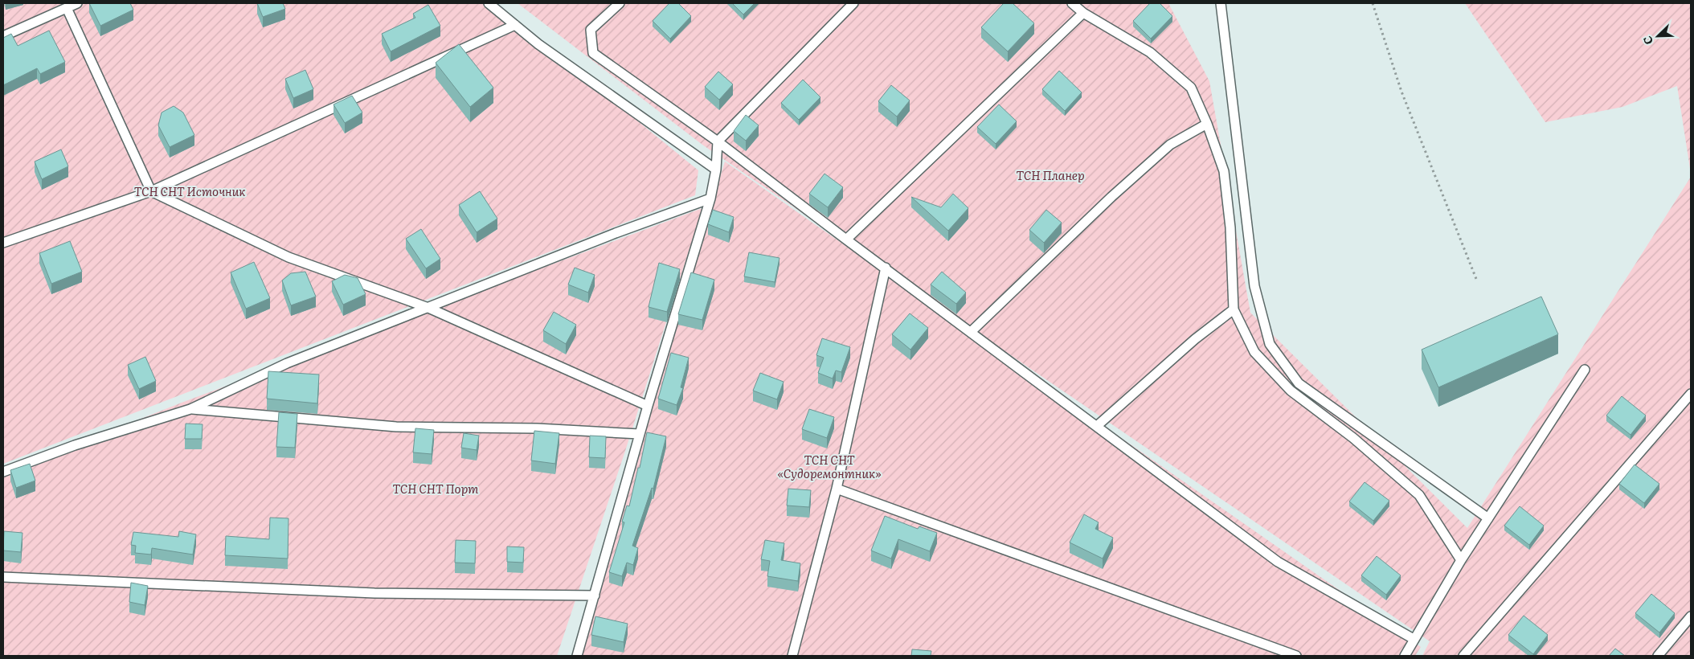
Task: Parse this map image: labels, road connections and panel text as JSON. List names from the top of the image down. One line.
{"parks":["ТСН Планер","ТСН СНТ Источник","ТСН СНТ «Судоремонтник»","ТСН СНТ Порт"],"north":"bottom left"}
